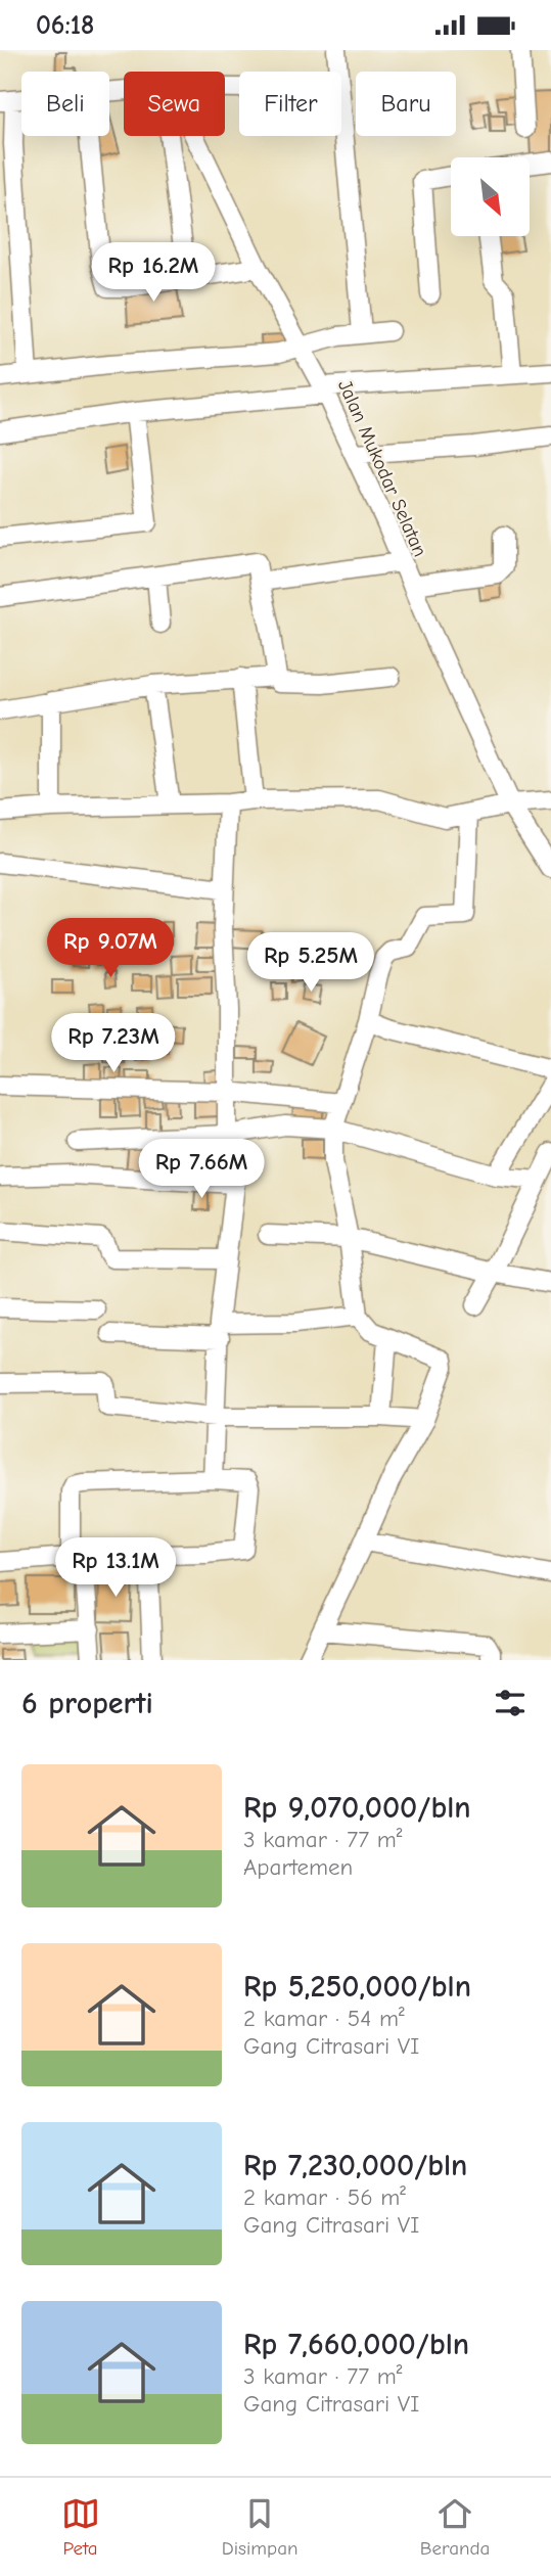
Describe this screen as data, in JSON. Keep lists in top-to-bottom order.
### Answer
{
  "streets": {
    "street": ["Jalan Mukodar Selatan"]
  },
  "north": "bottom right",
  "page": {
    "status": "06:18",
    "chip": [
      "Beli",
      "Sewa",
      "Filter",
      "Baru"
    ],
    "price": [
      "Rp 16.2M",
      "Rp 9.07M",
      "Rp 5.25M",
      "Rp 7.23M",
      "Rp 7.66M",
      "Rp 13.1M"
    ],
    "heading": "6 properti",
    "list": [
      {
        "name": "Rp 9,070,000/bln",
        "note": "3 kamar · 77 m² · Apartemen"
      },
      {
        "name": "Rp 5,250,000/bln",
        "note": "2 kamar · 54 m² · Gang Citrasari VI"
      },
      {
        "name": "Rp 7,230,000/bln",
        "note": "2 kamar · 56 m² · Gang Citrasari VI"
      },
      {
        "name": "Rp 7,660,000/bln",
        "note": "3 kamar · 77 m² · Gang Citrasari VI"
      }
    ],
    "tabs": ["Peta", "Disimpan", "Beranda"]
  }
}
